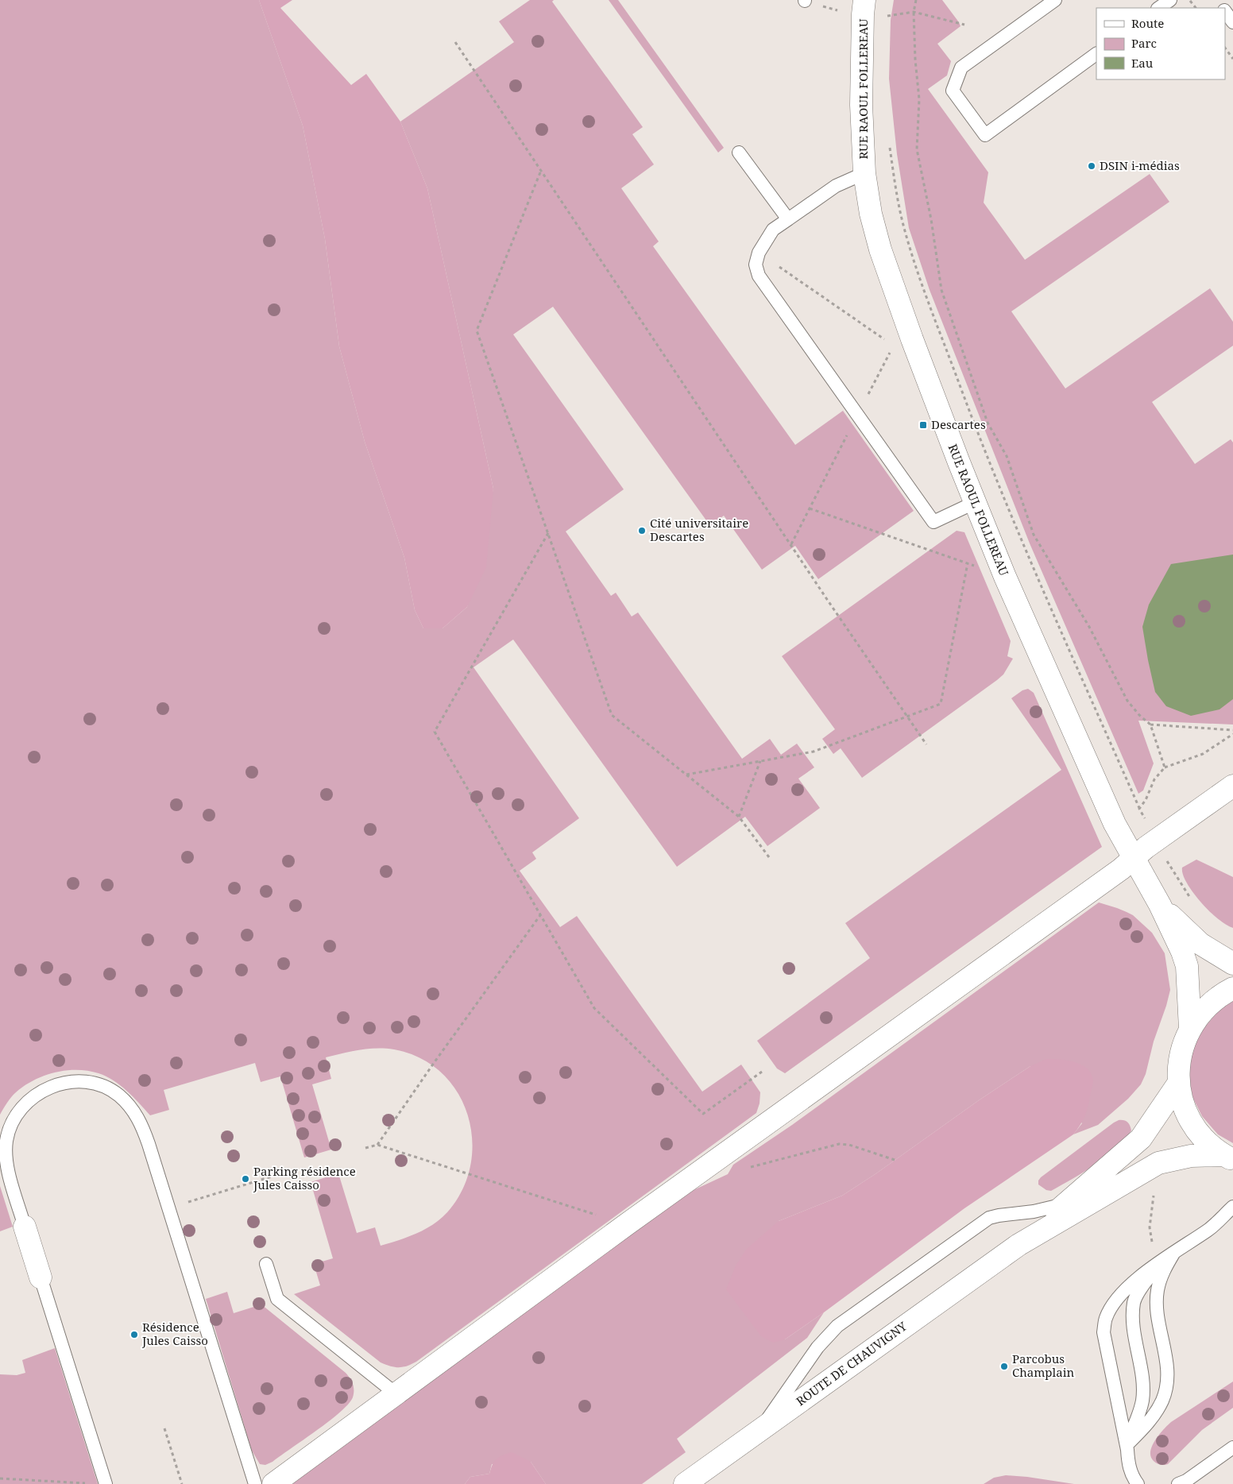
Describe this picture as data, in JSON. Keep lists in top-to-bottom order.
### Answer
{
  "streets": {
    "street": ["RUE RAOUL FOLLEREAU", "ROUTE DE CHAUVIGNY"]
  },
  "places": {
    "other": [
      "DSIN i-médias",
      "Cité universitaire Descartes",
      "Parking résidence Jules Caisso",
      "Résidence Jules Caisso",
      "Parcobus Champlain"
    ],
    "transit": ["Descartes"]
  },
  "legend": ["Route", "Parc", "Eau"]
}
